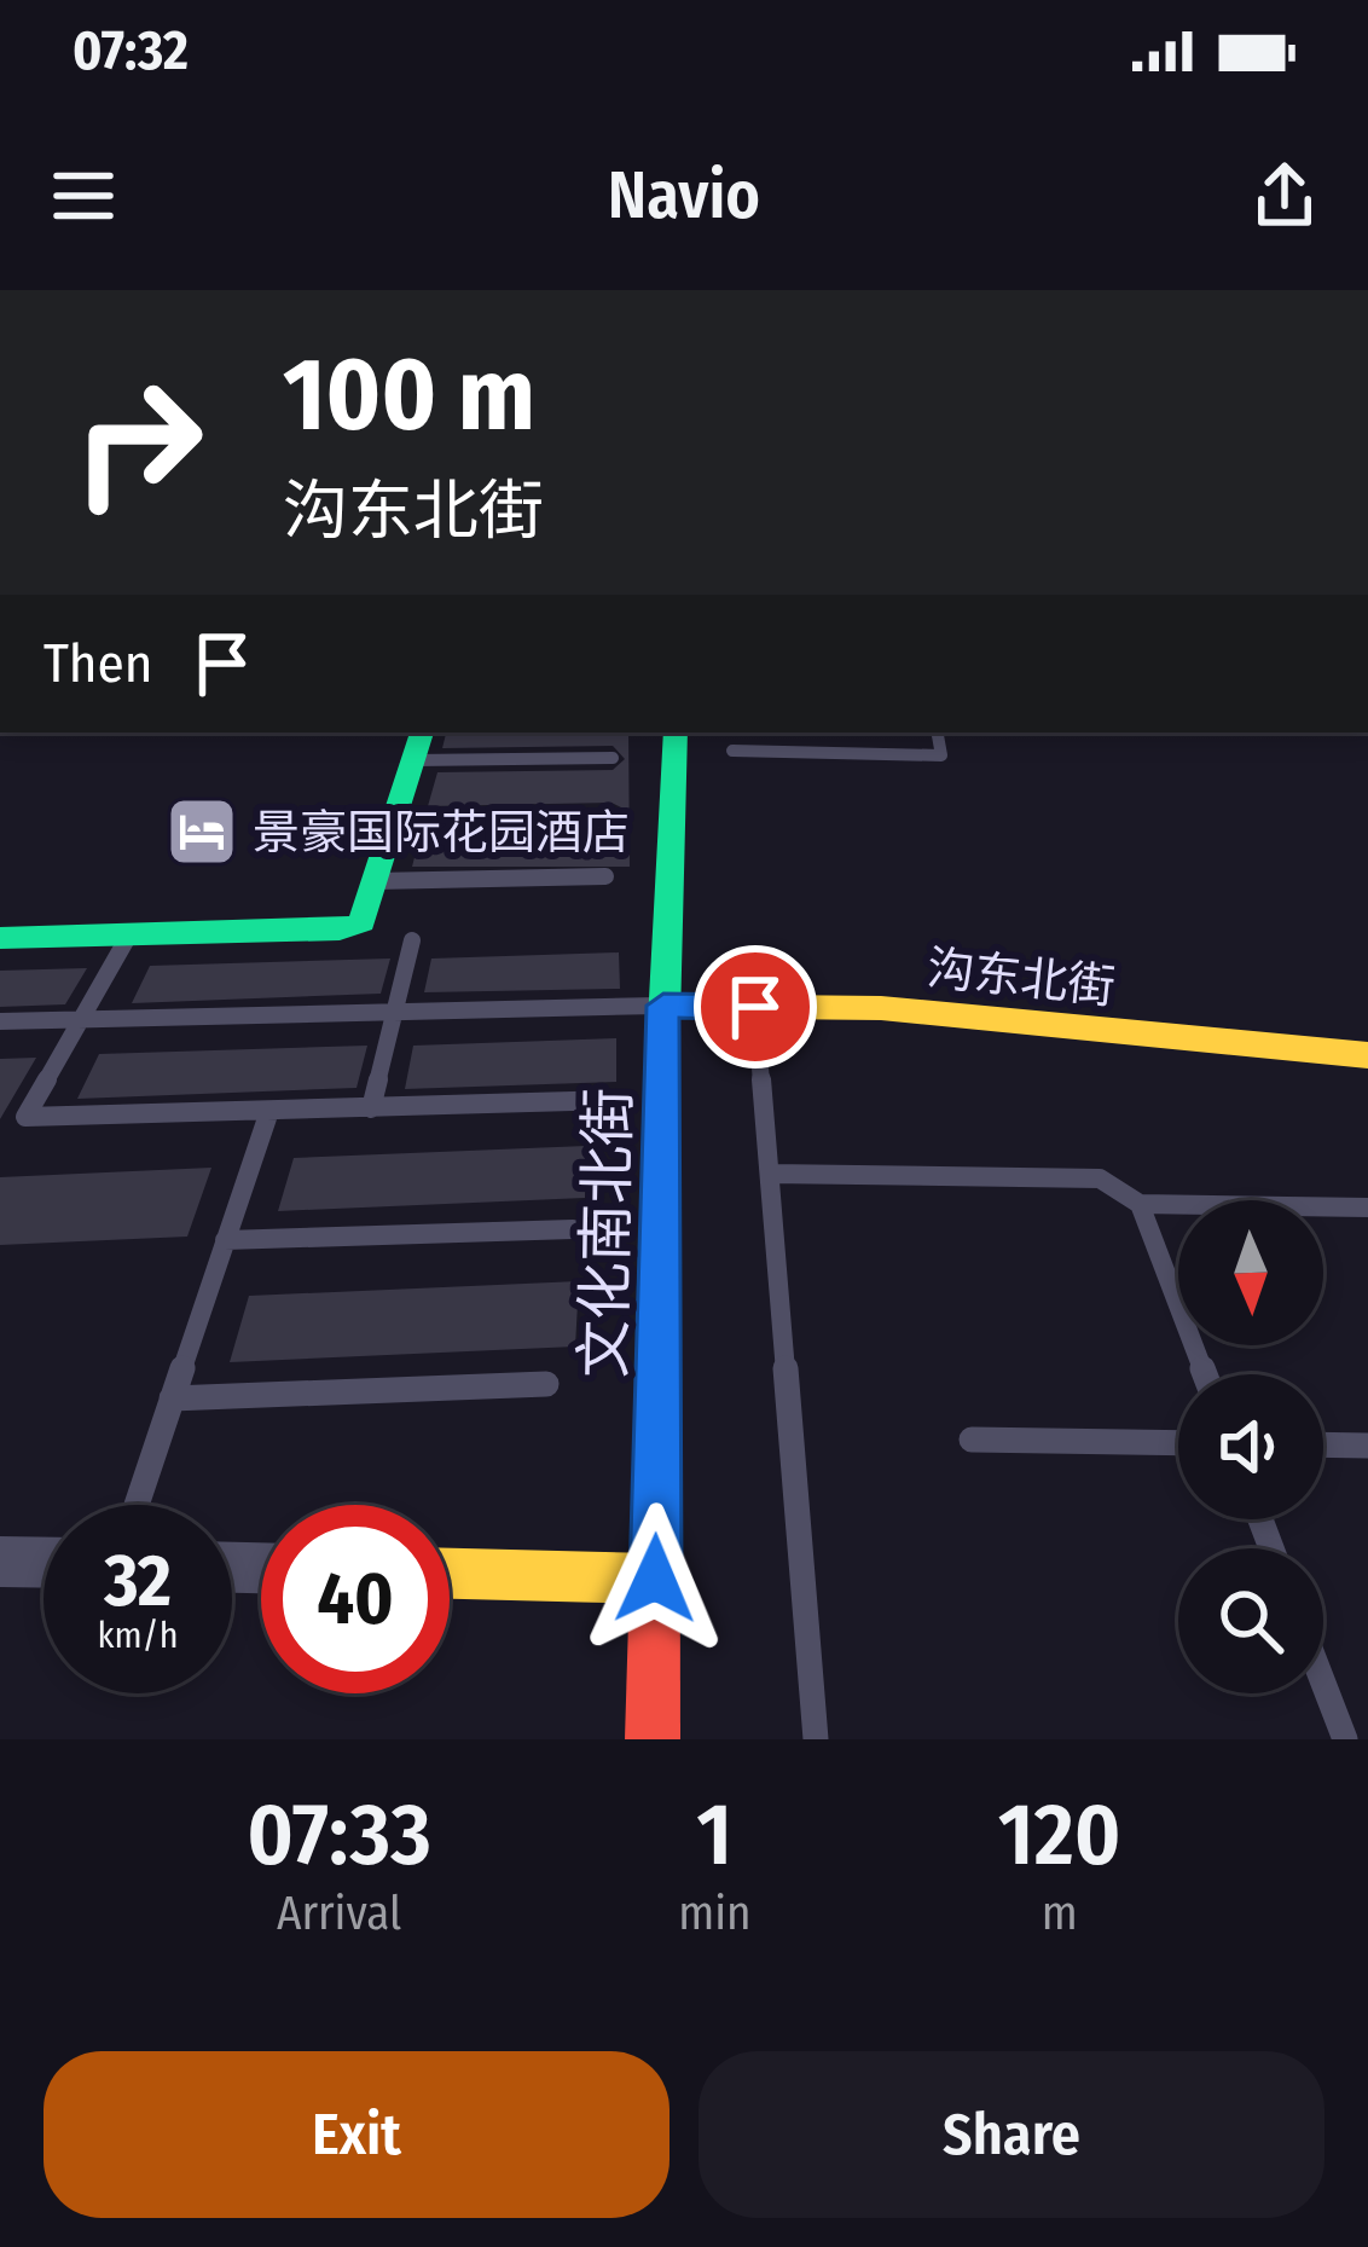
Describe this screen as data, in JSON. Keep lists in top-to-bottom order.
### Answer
{
  "streets": {
    "street": ["沟东北街", "文化南北街"]
  },
  "crossings": [
    ["沟东北街", "文化南北街"]
  ],
  "places": {
    "hotel": ["景豪国际花园酒店"]
  },
  "north": "bottom",
  "page": {
    "status": "07:32",
    "header": "Navio",
    "turn": ["100 m", "沟东北街"],
    "then": "Then",
    "speed": "32 km/h",
    "limit": "40",
    "eta": [
      "07:33",
      "Arrival",
      "1",
      "min",
      "120",
      "m"
    ],
    "buttons": ["Exit", "Share"]
  }
}
